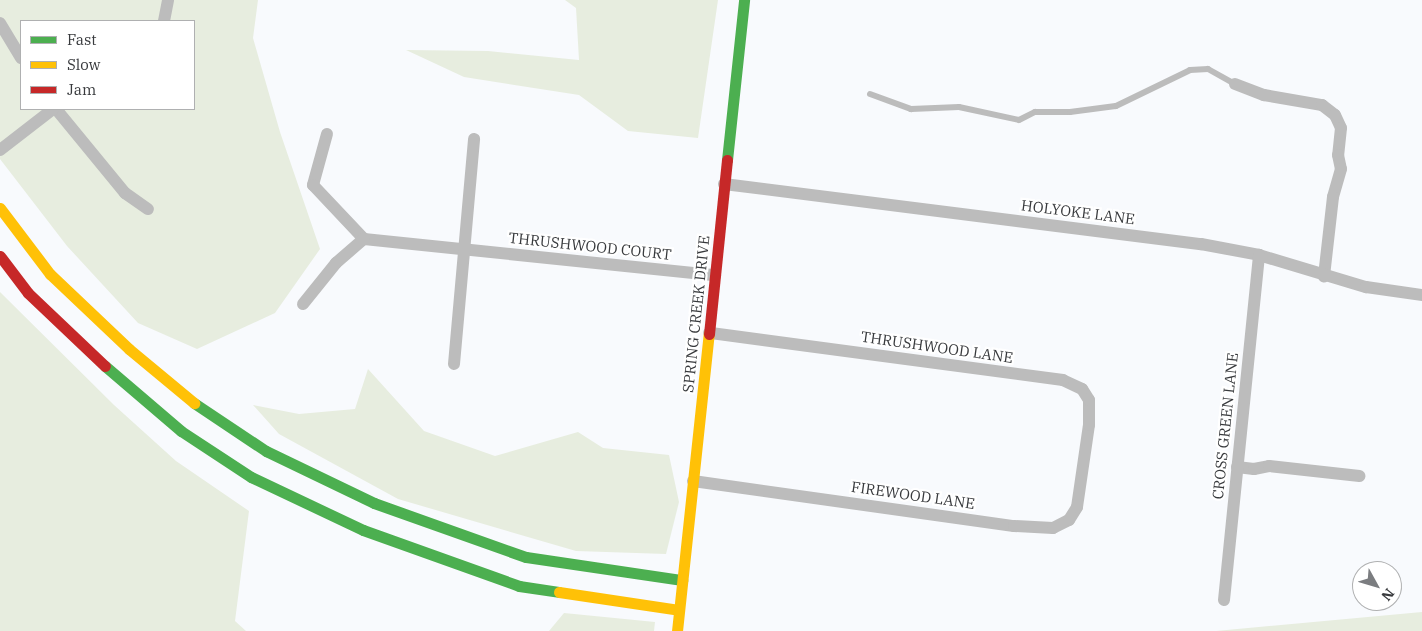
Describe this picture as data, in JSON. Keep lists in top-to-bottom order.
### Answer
{
  "streets": {
    "street": [
      "HOLYOKE LANE",
      "THRUSHWOOD COURT",
      "SPRING CREEK DRIVE",
      "THRUSHWOOD LANE",
      "CROSS GREEN LANE",
      "FIREWOOD LANE"
    ]
  },
  "crossings": [
    ["HOLYOKE LANE", "SPRING CREEK DRIVE"],
    ["HOLYOKE LANE", "CROSS GREEN LANE"],
    ["THRUSHWOOD COURT", "SPRING CREEK DRIVE"],
    ["SPRING CREEK DRIVE", "THRUSHWOOD LANE"],
    ["SPRING CREEK DRIVE", "FIREWOOD LANE"],
    ["THRUSHWOOD LANE", "FIREWOOD LANE"]
  ],
  "legend": ["Fast", "Slow", "Jam"],
  "north": "bottom right"
}
